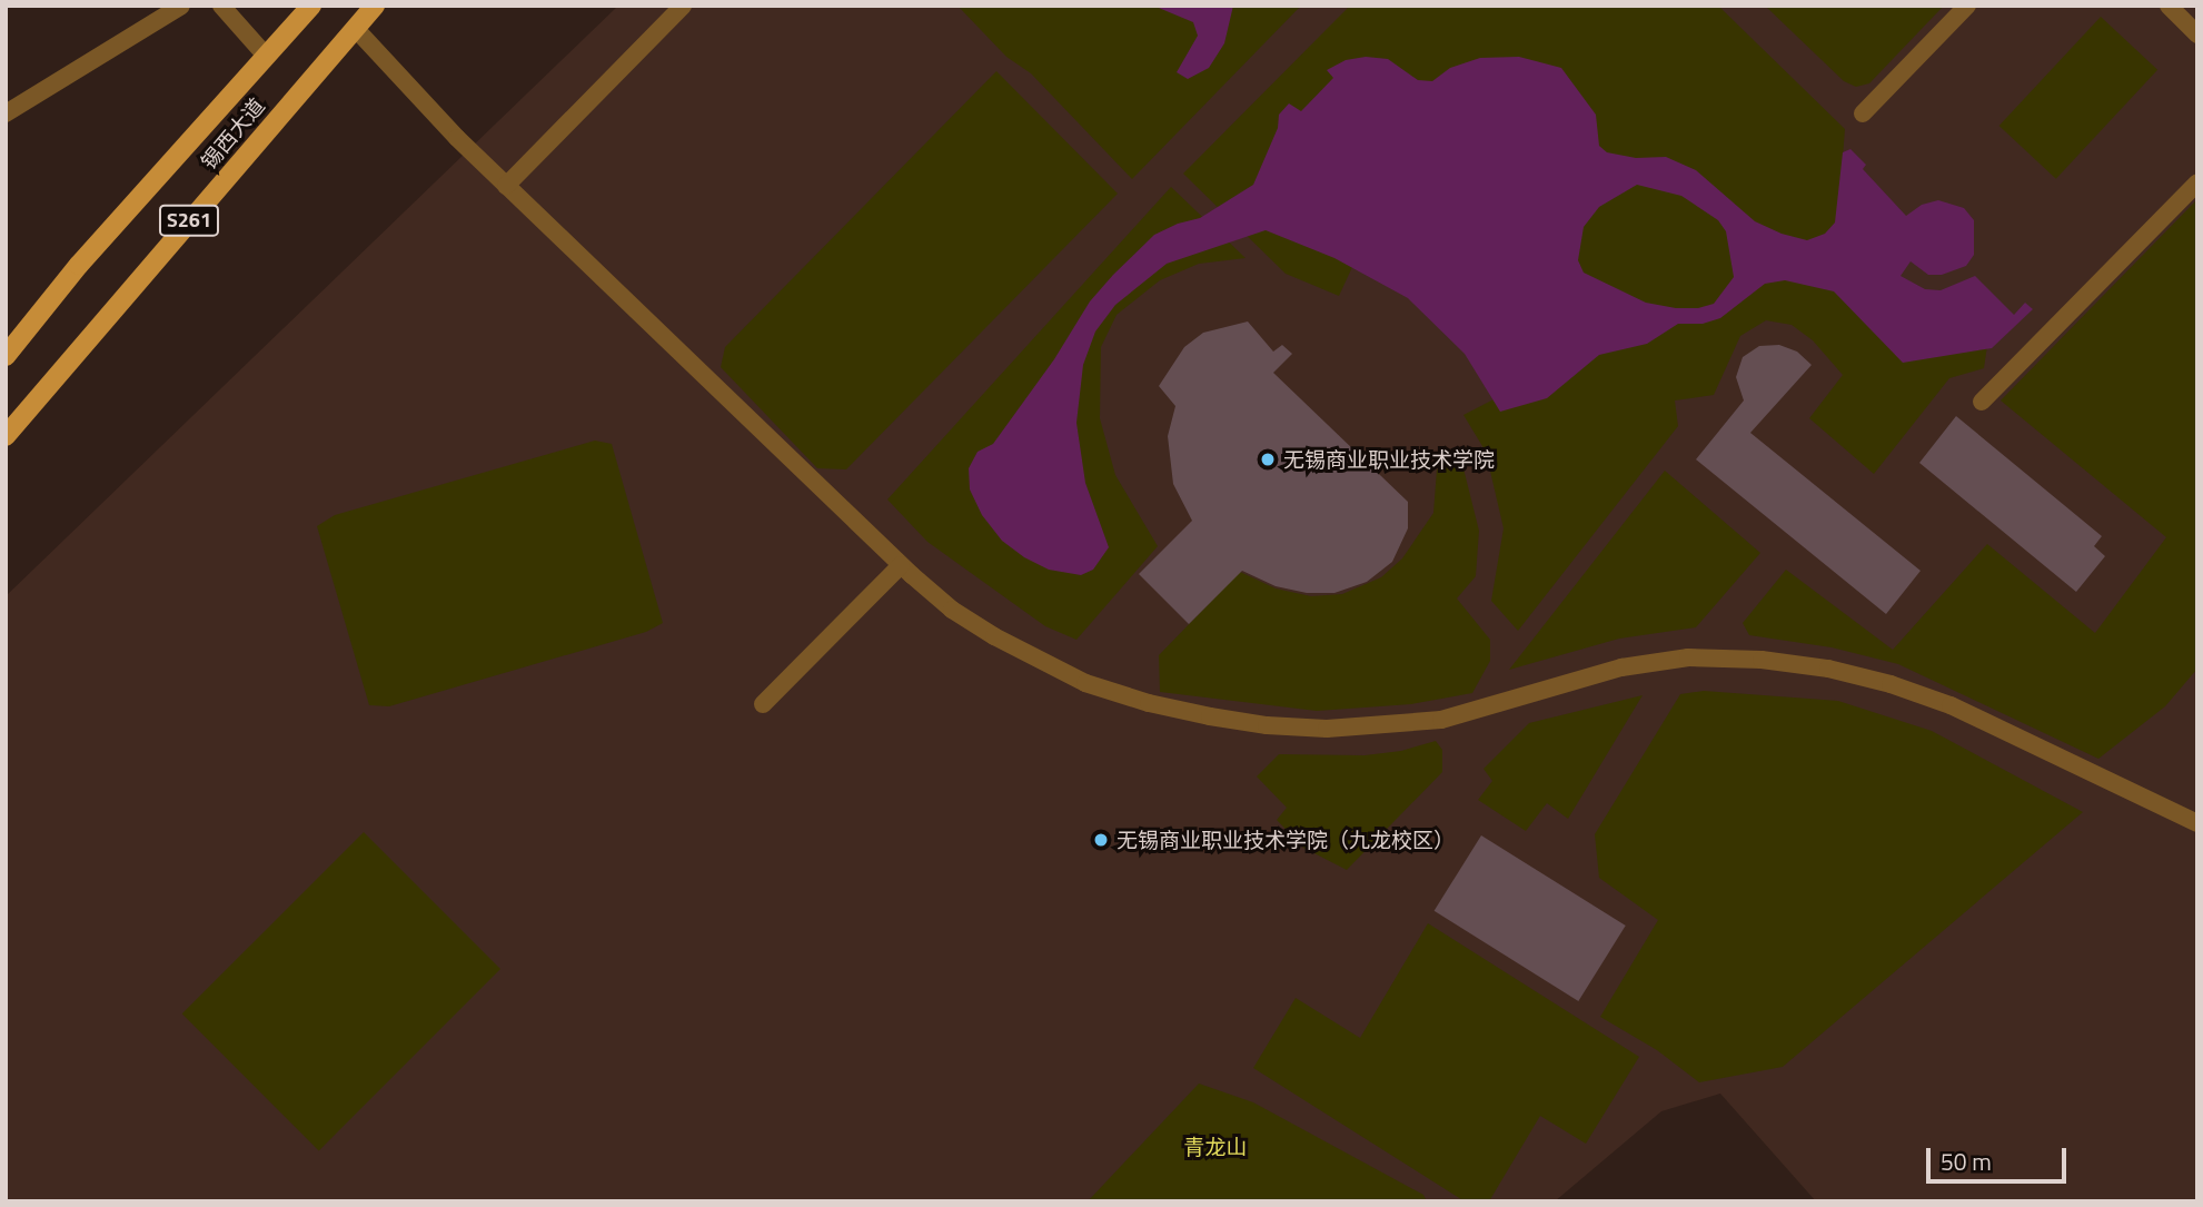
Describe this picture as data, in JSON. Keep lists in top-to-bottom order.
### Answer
{
  "streets": {
    "main road": ["锡西大道", "S261"]
  },
  "parks": ["青龙山"],
  "places": ["无锡商业职业技术学院", "无锡商业职业技术学院（九龙校区）"],
  "scale_bar": "50 m"
}
